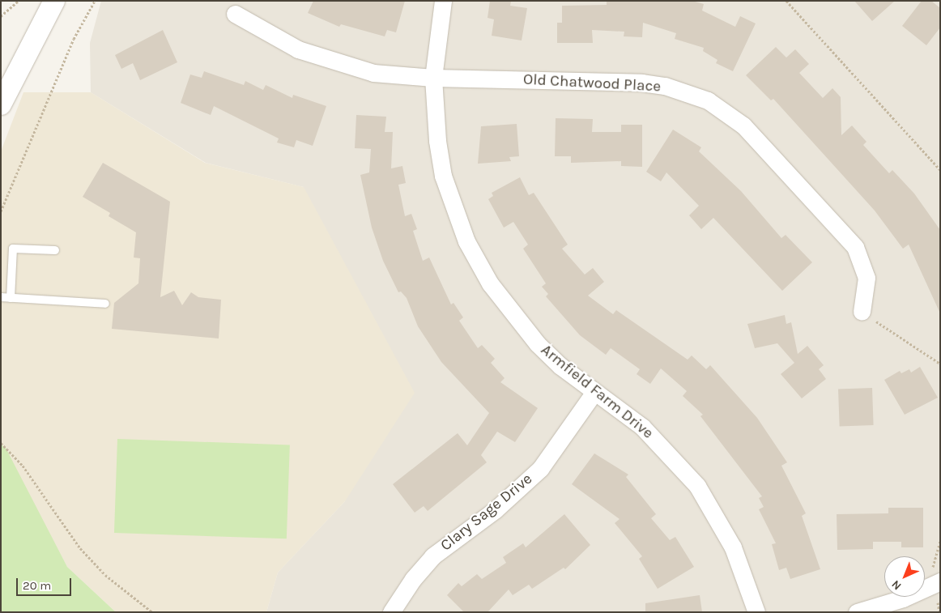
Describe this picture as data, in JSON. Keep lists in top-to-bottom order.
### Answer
{
  "streets": {
    "street": ["Old Chatwood Place", "Armfield Farm Drive", "Clary Sage Drive"]
  },
  "crossings": [
    ["Old Chatwood Place", "Armfield Farm Drive"],
    ["Armfield Farm Drive", "Clary Sage Drive"]
  ],
  "scale_bar": "20 m",
  "north": "bottom left"
}
